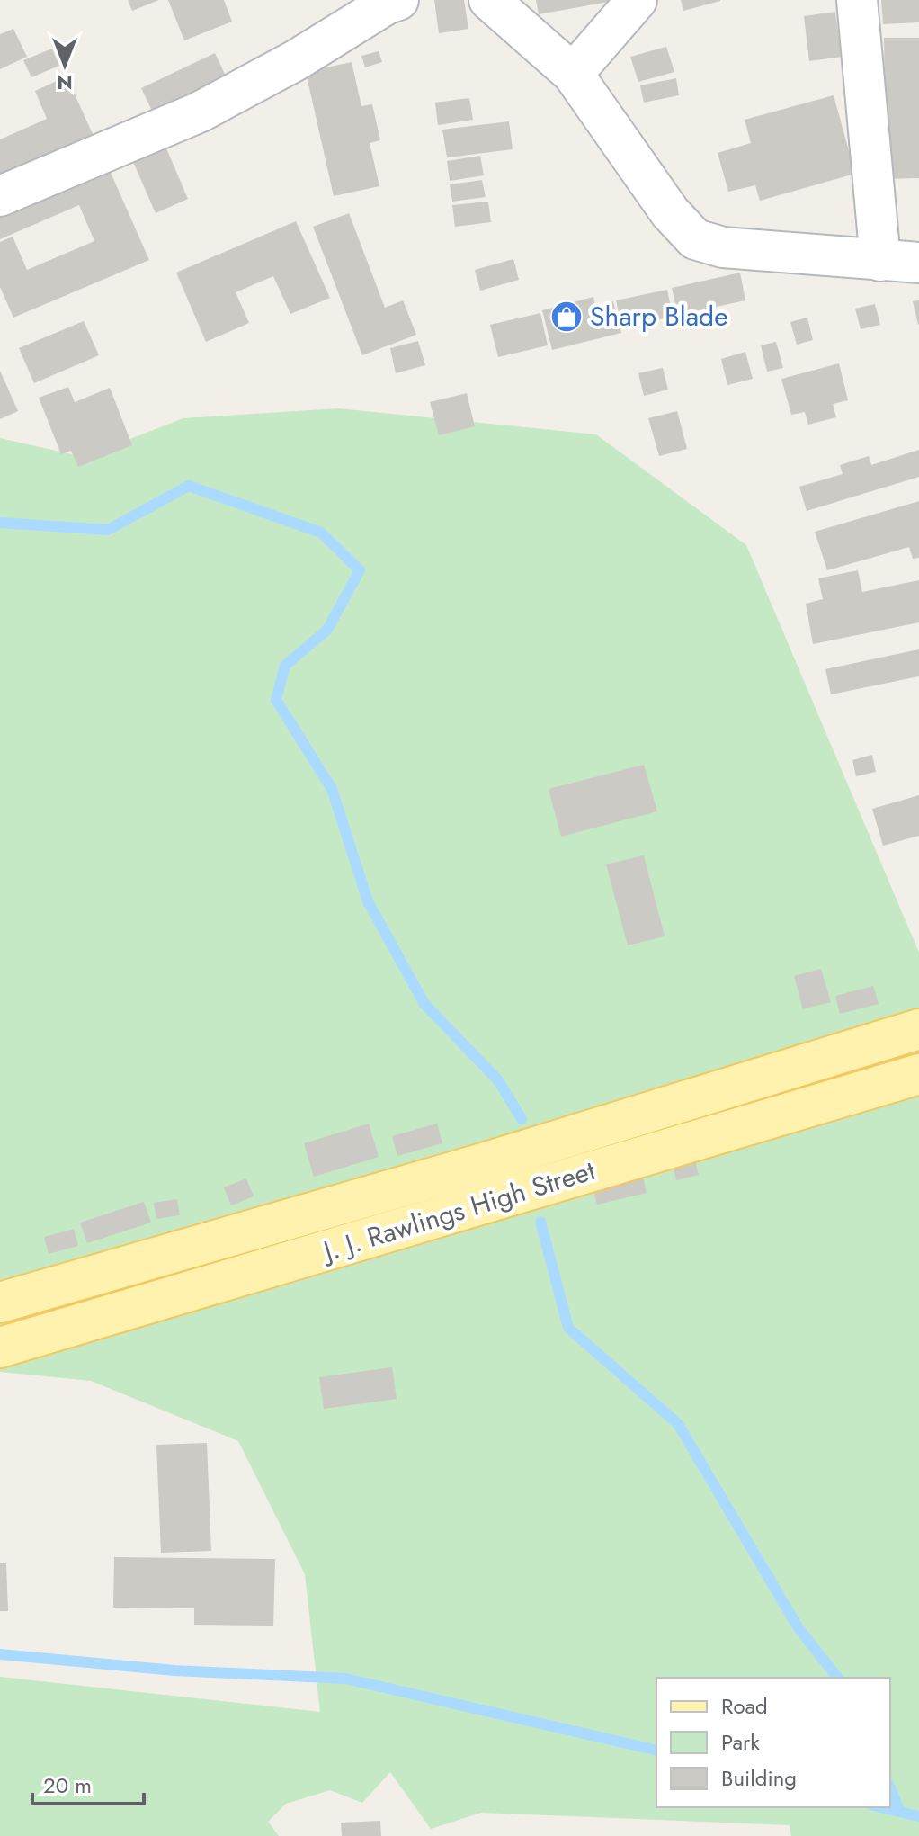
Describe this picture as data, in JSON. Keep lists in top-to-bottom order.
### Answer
{
  "streets": {
    "main road": ["J. J. Rawlings High Street"]
  },
  "places": {
    "shop": ["Sharp Blade"]
  },
  "legend": ["Road", "Park", "Building"],
  "scale_bar": "20 m",
  "north": "bottom"
}
